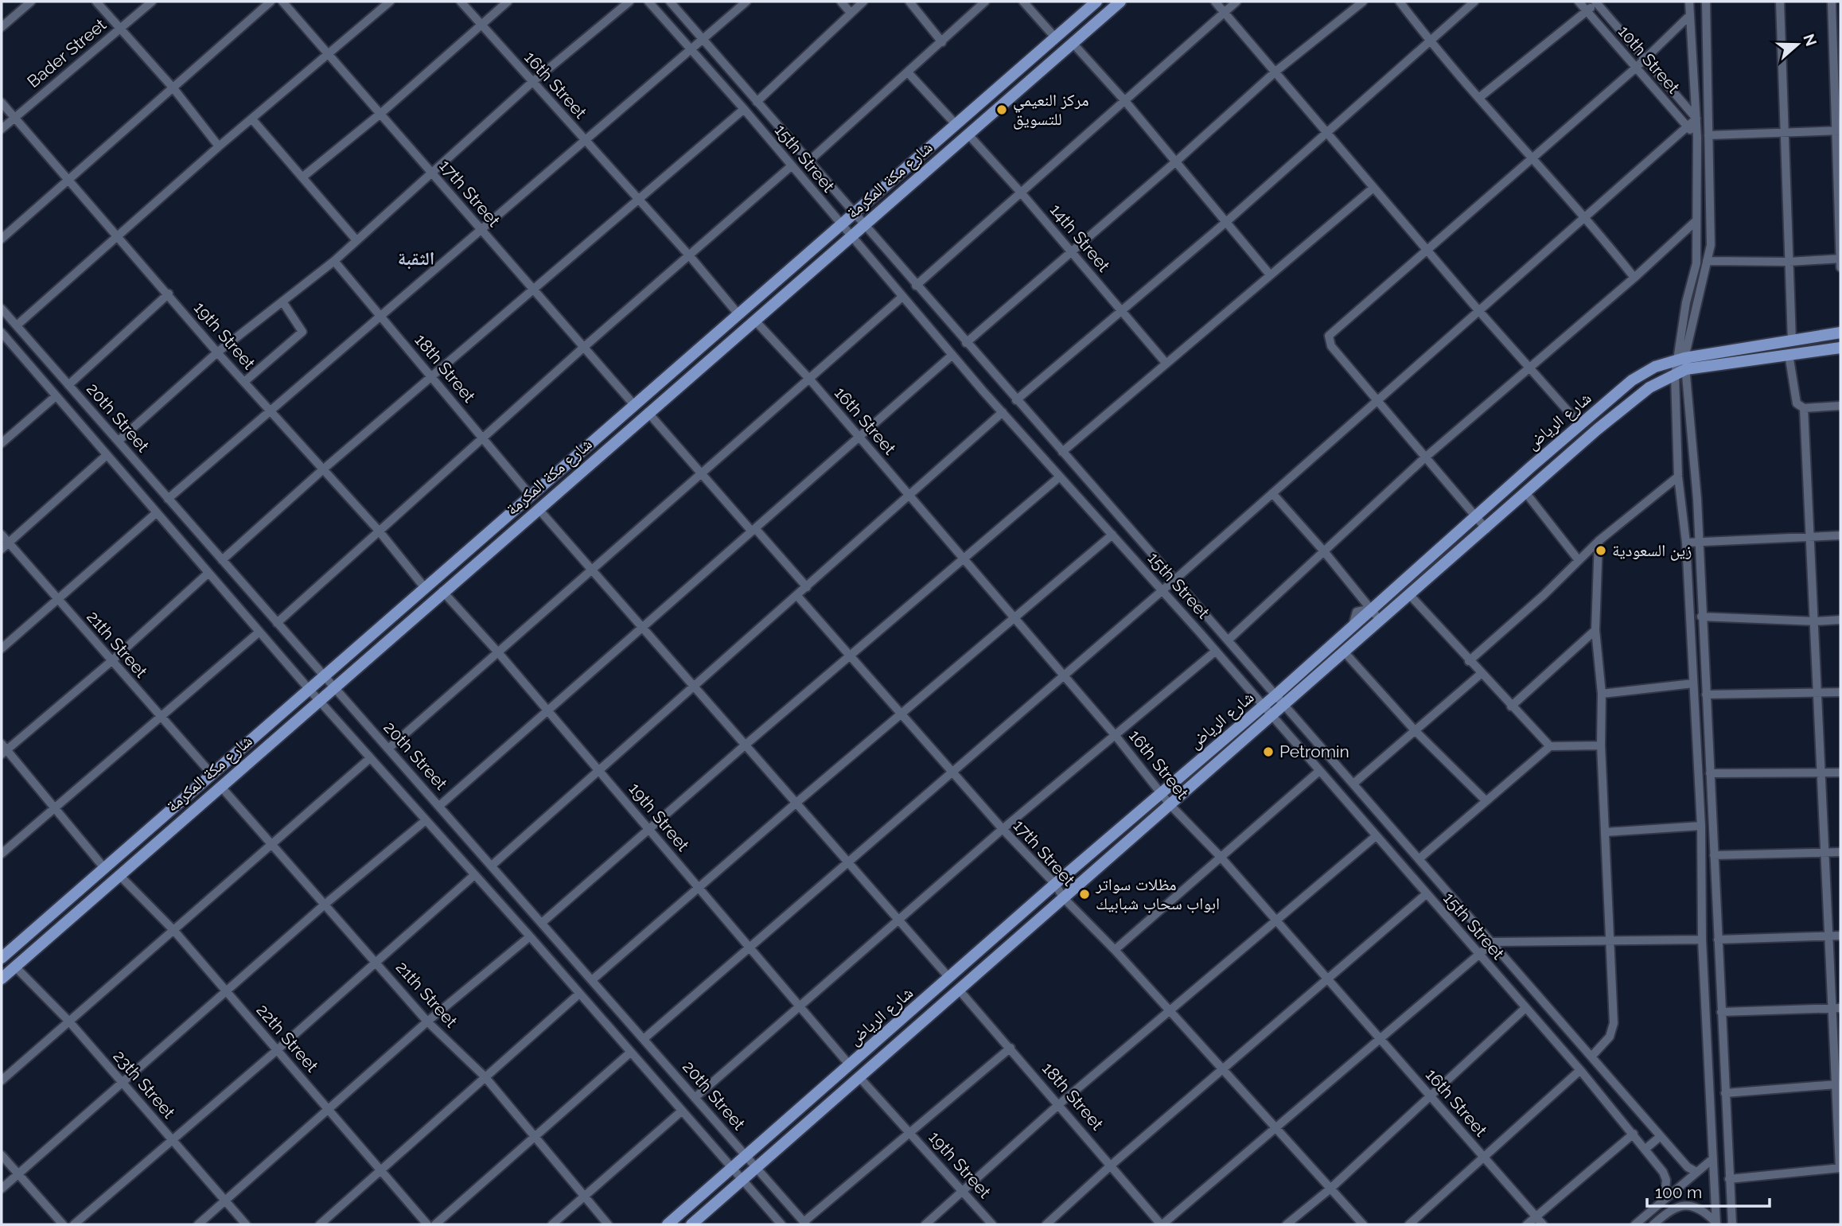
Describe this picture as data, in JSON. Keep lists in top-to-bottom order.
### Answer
{
  "streets": {
    "main road": ["شارع مكة المكرمة", "شارع الرياض"],
    "street": [
      "Bader Street",
      "10th Street",
      "16th Street",
      "15th Street",
      "17th Street",
      "14th Street",
      "19th Street",
      "18th Street",
      "20th Street",
      "21th Street",
      "22th Street",
      "23th Street"
    ]
  },
  "crossings": [
    ["Bader Street", "19th Street"],
    ["16th Street", "شارع مكة المكرمة"],
    ["16th Street", "شارع الرياض"],
    ["15th Street", "شارع مكة المكرمة"],
    ["15th Street", "شارع الرياض"],
    ["شارع مكة المكرمة", "17th Street"],
    ["شارع مكة المكرمة", "14th Street"],
    ["شارع مكة المكرمة", "19th Street"],
    ["شارع مكة المكرمة", "18th Street"],
    ["شارع مكة المكرمة", "20th Street"],
    ["شارع مكة المكرمة", "21th Street"],
    ["شارع مكة المكرمة", "22th Street"],
    ["شارع مكة المكرمة", "23th Street"],
    ["17th Street", "شارع الرياض"],
    ["19th Street", "شارع الرياض"],
    ["18th Street", "شارع الرياض"],
    ["20th Street", "شارع الرياض"]
  ],
  "districts": ["الثقبة"],
  "places": [
    "مركز النعيمي للتسويق",
    "زين السعودية",
    "Petromin",
    "مظلات سواتر ابواب سحاب شبابيك"
  ],
  "scale_bar": "100 m",
  "north": "right"
}
